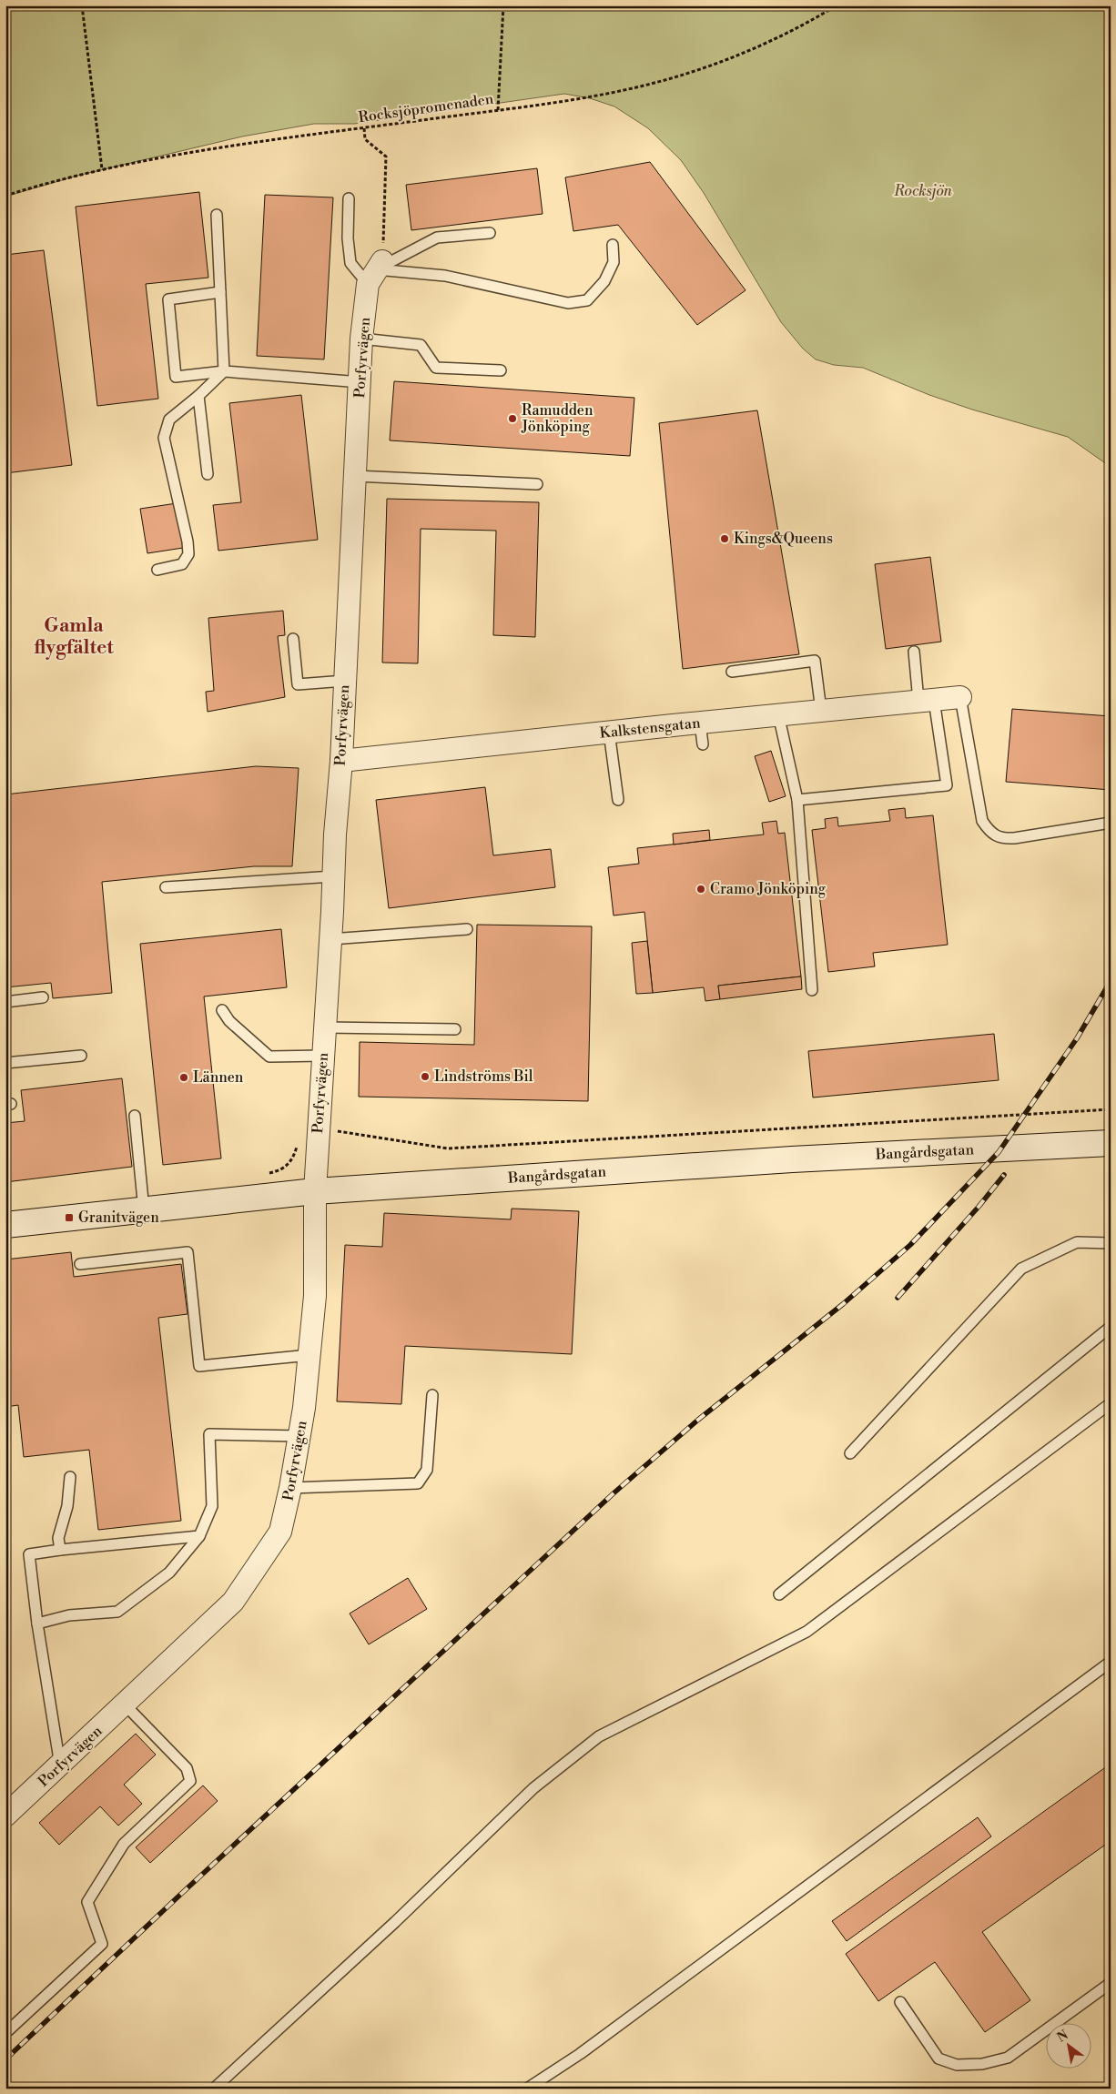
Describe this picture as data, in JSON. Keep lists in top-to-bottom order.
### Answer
{
  "streets": {
    "main road": ["Bangårdsgatan"],
    "street": ["Porfyrvägen", "Kalkstensgatan"],
    "path": ["Rocksjöpromenaden"]
  },
  "crossings": [
    ["Porfyrvägen", "Kalkstensgatan"],
    ["Porfyrvägen", "Bangårdsgatan"]
  ],
  "districts": ["Gamla flygfältet"],
  "parks": ["Rocksjön"],
  "places": {
    "other": [
      "Ramudden Jönköping",
      "Kings&Queens",
      "Cramo Jönköping",
      "Lindströms Bil",
      "Lännen"
    ],
    "transit": ["Granitvägen"]
  },
  "north": "top left"
}
